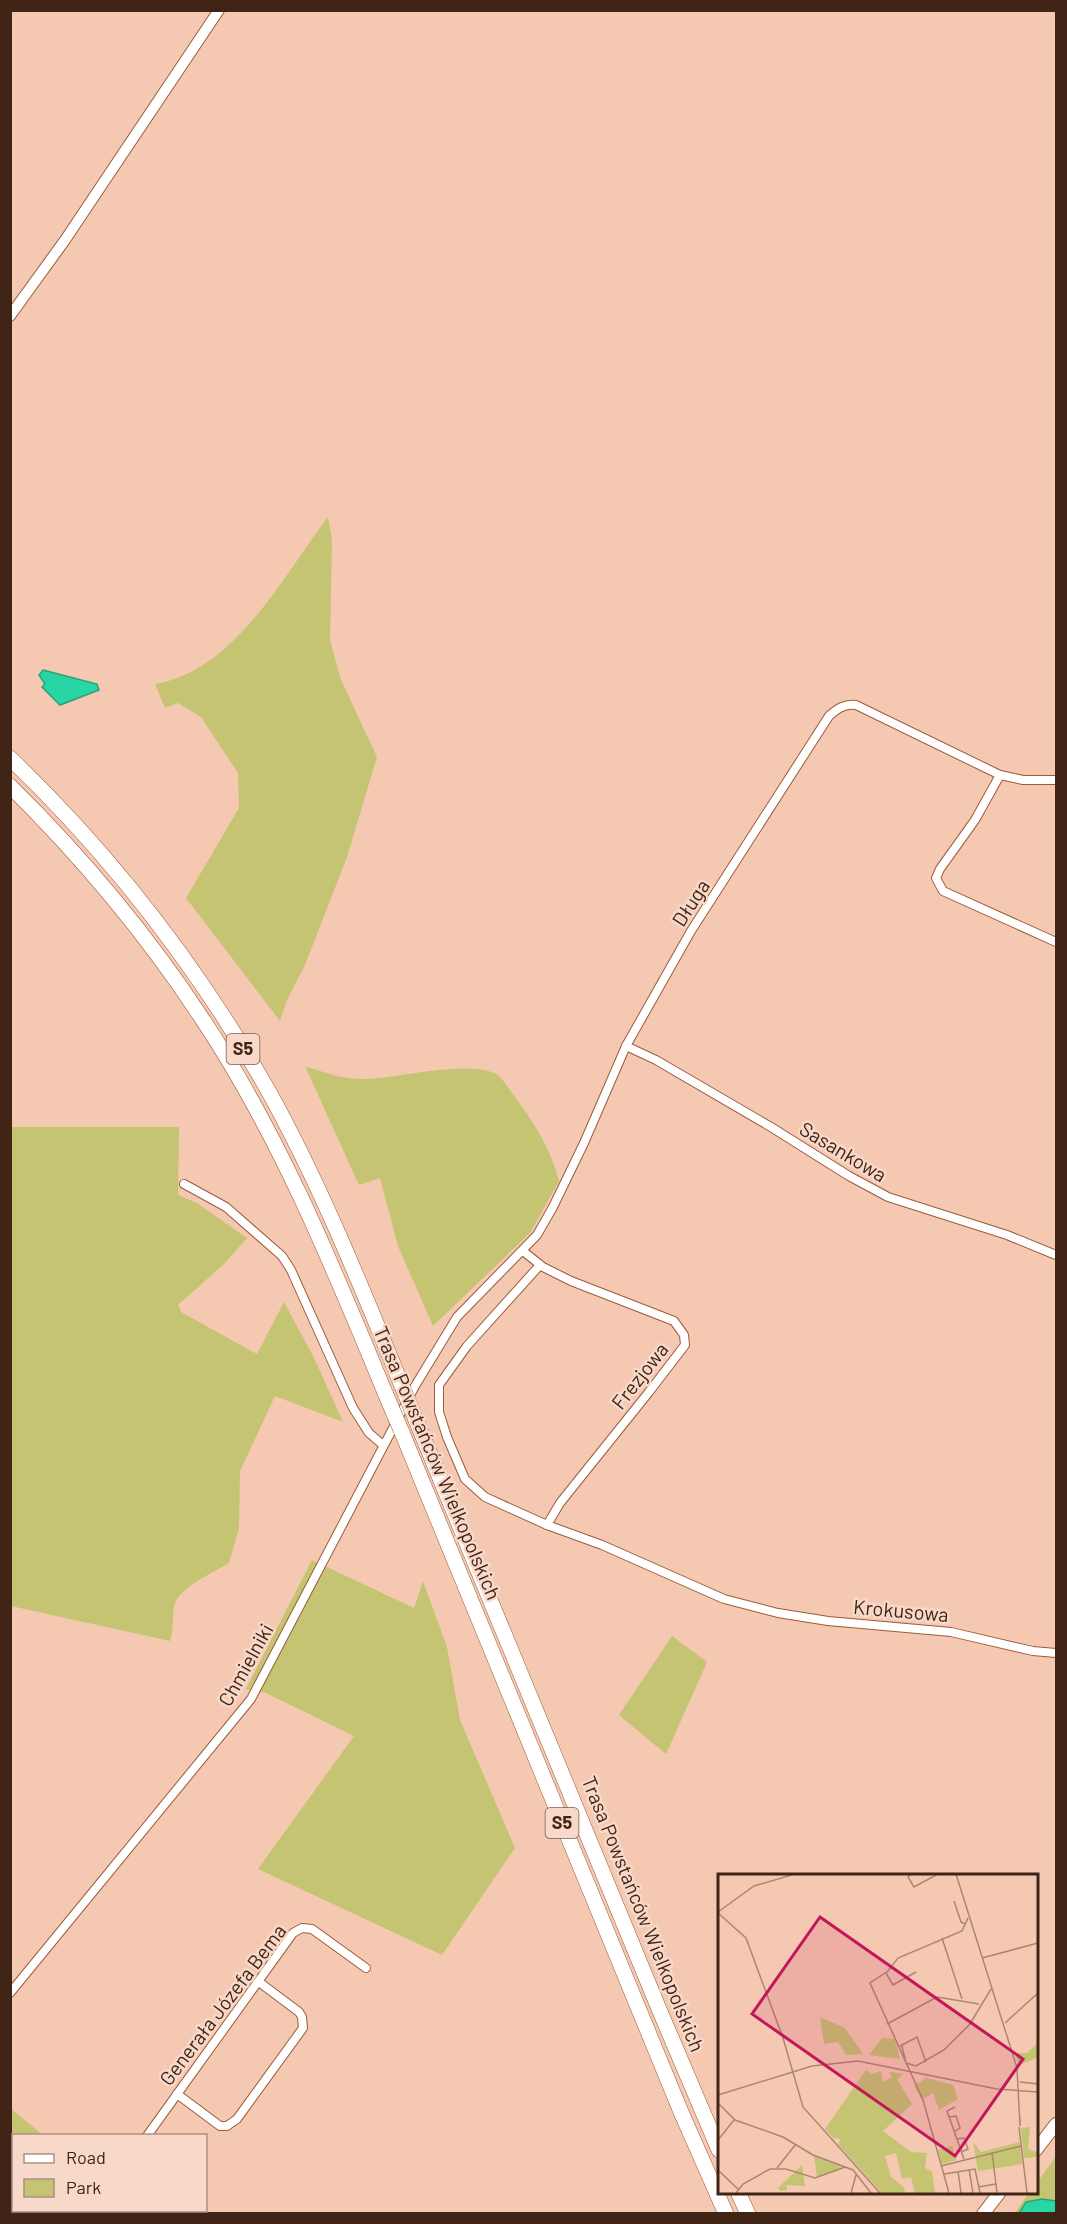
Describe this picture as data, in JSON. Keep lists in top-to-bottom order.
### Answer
{
  "streets": {
    "highway": ["S5", "Trasa Powstańców Wielkopolskich"],
    "street": [
      "Długa",
      "Sasankowa",
      "Frezjowa",
      "Krokusowa",
      "Chmielniki",
      "Generała Józefa Bema"
    ]
  },
  "crossings": [
    ["Długa", "Sasankowa"],
    ["Długa", "Frezjowa"],
    ["Długa", "Chmielniki"],
    ["Frezjowa", "Krokusowa"]
  ],
  "legend": ["Road", "Park"]
}
